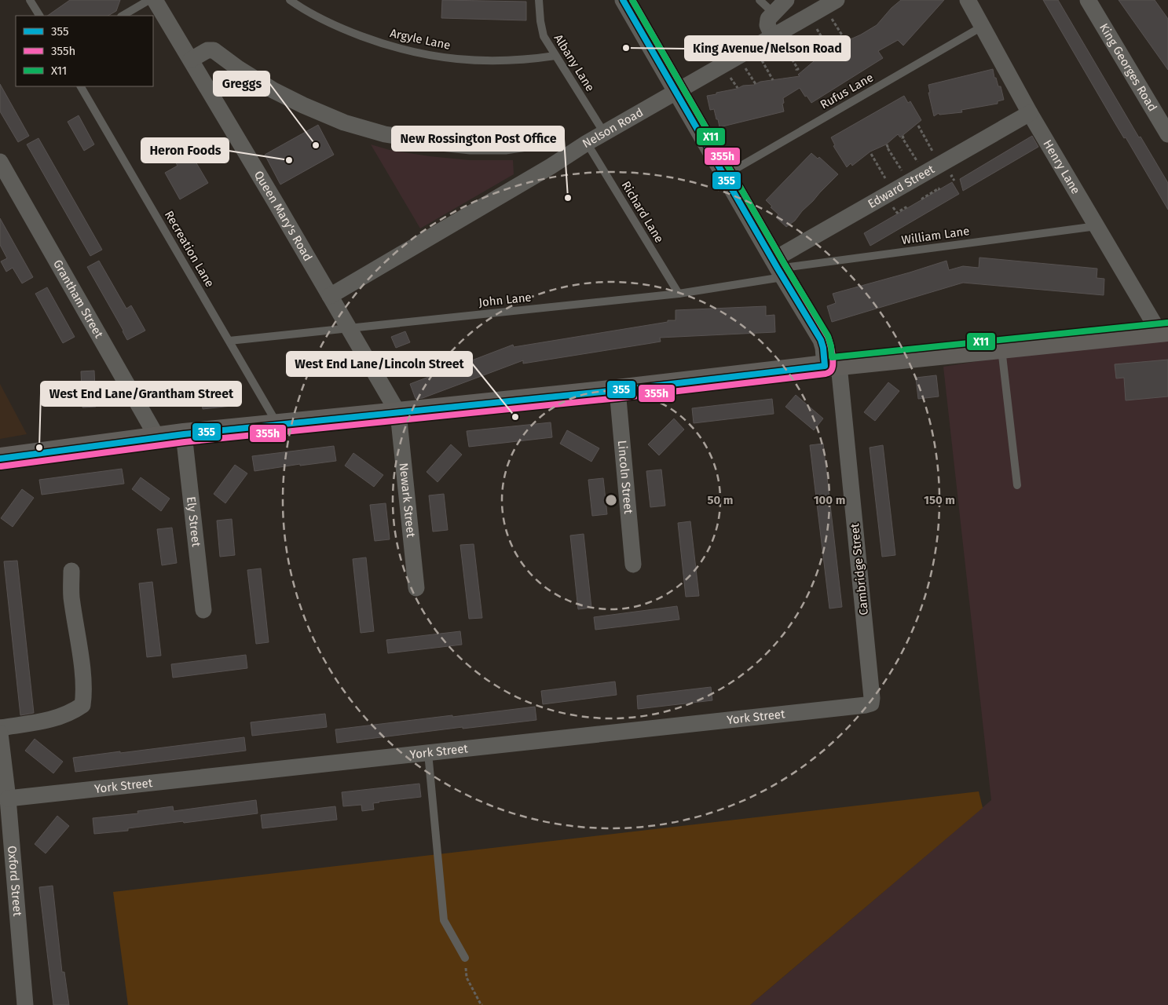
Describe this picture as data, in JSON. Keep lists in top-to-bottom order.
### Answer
{
  "streets": {
    "street": [
      "King Georges Road",
      "Nelson Road",
      "Henry Lane",
      "Edward Street",
      "Queen Mary's Road",
      "Grantham Street",
      "Lincoln Street",
      "Newark Street",
      "Ely Street",
      "Cambridge Street",
      "York Street",
      "Oxford Street"
    ],
    "lane": [
      "Argyle Lane",
      "Albany Lane",
      "Rufus Lane",
      "Richard Lane",
      "William Lane",
      "Recreation Lane",
      "John Lane"
    ]
  },
  "crossings": [
    ["Argyle Lane", "Albany Lane"],
    ["Albany Lane", "Nelson Road"],
    ["Rufus Lane", "Henry Lane"],
    ["Rufus Lane", "Cambridge Street"],
    ["Nelson Road", "Richard Lane"],
    ["Nelson Road", "Queen Mary's Road"],
    ["Nelson Road", "Cambridge Street"],
    ["Henry Lane", "Edward Street"],
    ["Henry Lane", "William Lane"],
    ["Edward Street", "William Lane"],
    ["Edward Street", "John Lane"],
    ["Edward Street", "Cambridge Street"],
    ["Richard Lane", "John Lane"],
    ["Queen Mary's Road", "John Lane"],
    ["Queen Mary's Road", "Newark Street"],
    ["William Lane", "John Lane"],
    ["William Lane", "Cambridge Street"],
    ["Recreation Lane", "John Lane"],
    ["John Lane", "Cambridge Street"],
    ["Cambridge Street", "York Street"],
    ["York Street", "Oxford Street"]
  ],
  "places": [
    "King Avenue/Nelson Road",
    "Greggs",
    "Heron Foods",
    "New Rossington Post Office",
    "West End Lane/Lincoln Street",
    "West End Lane/Grantham Street"
  ],
  "lines": ["transit line 355", "transit line 355h", "transit line X11"],
  "legend": ["355", "355h", "X11"],
  "rings": ["50 m", "100 m", "150 m"]
}
